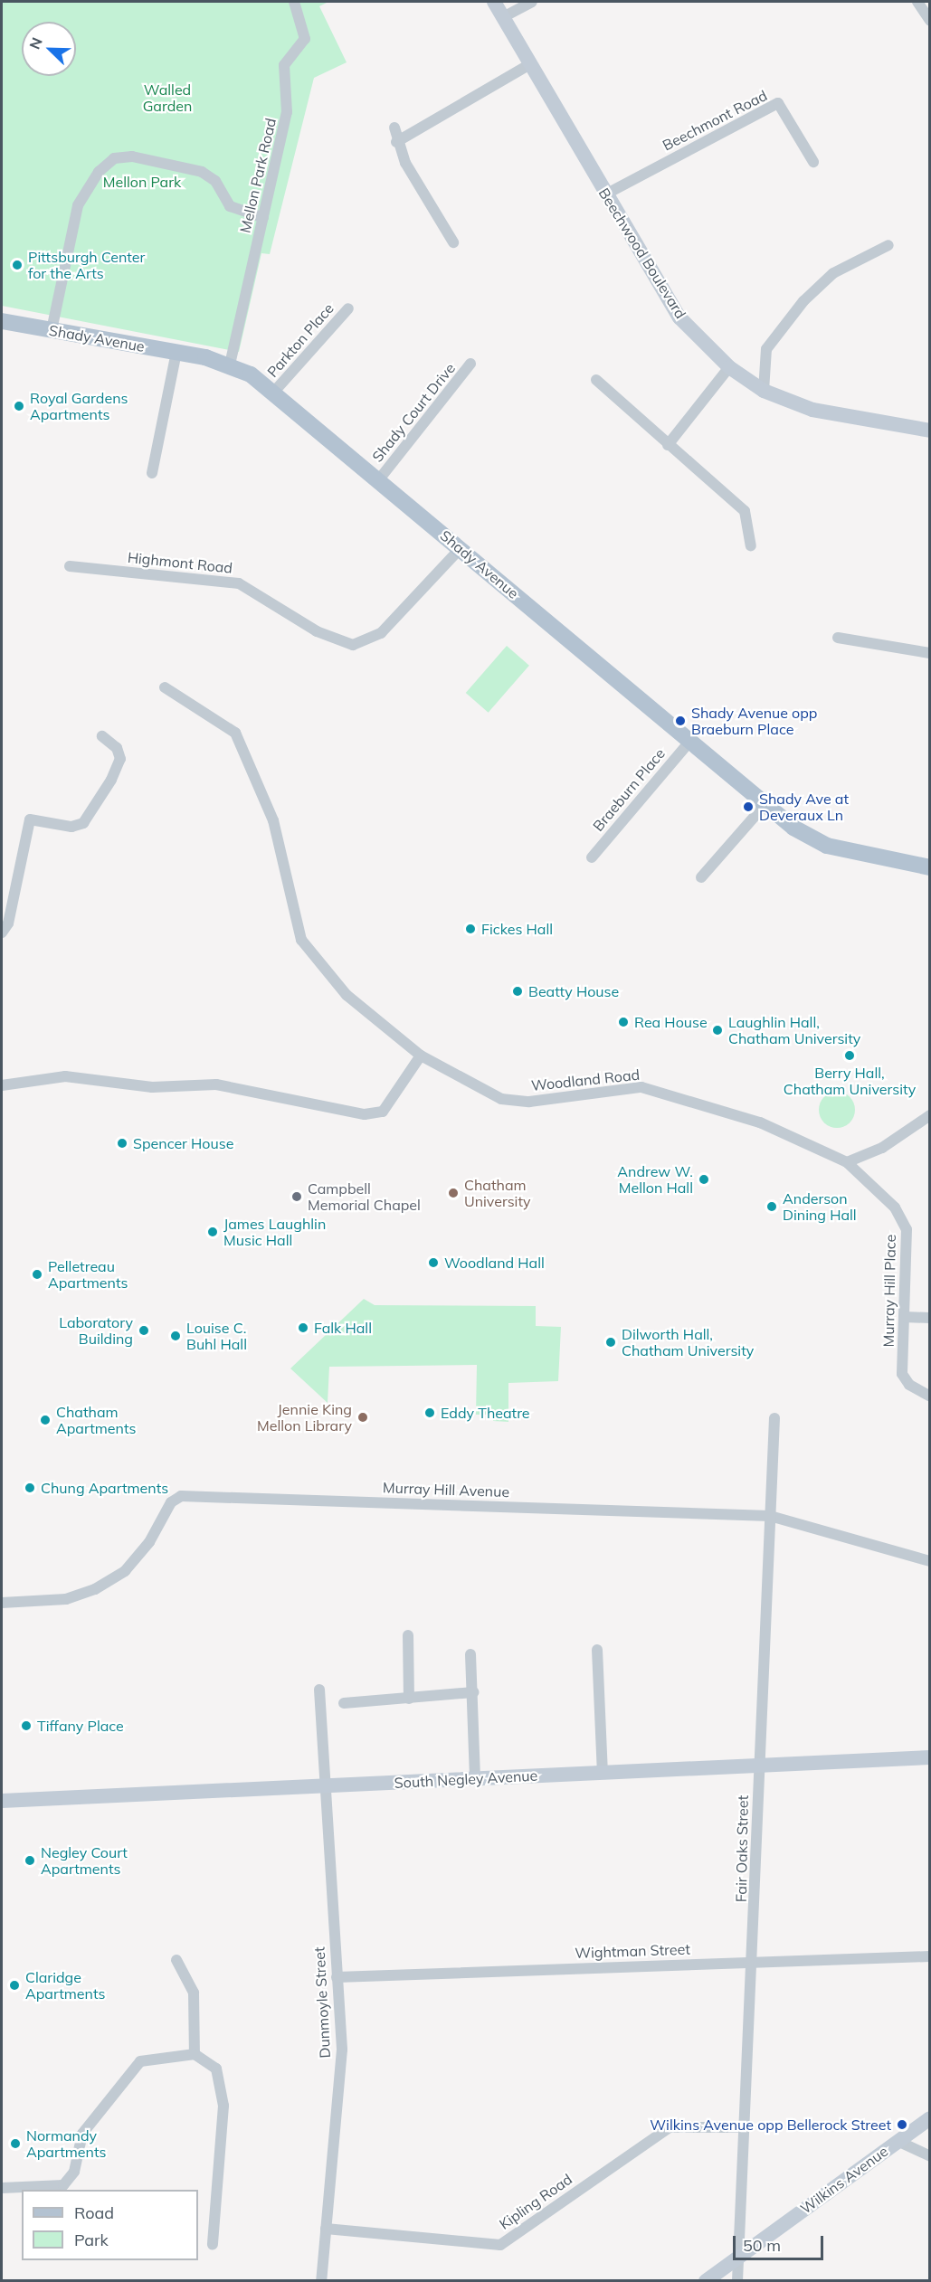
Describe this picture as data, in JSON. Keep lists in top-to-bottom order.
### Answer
{
  "streets": {
    "main road": [
      "Beechwood Boulevard",
      "Shady Avenue",
      "South Negley Avenue",
      "Wilkins Avenue"
    ],
    "street": [
      "Beechmont Road",
      "Mellon Park Road",
      "Parkton Place",
      "Shady Court Drive",
      "Highmont Road",
      "Braeburn Place",
      "Woodland Road",
      "Murray Hill Place",
      "Murray Hill Avenue",
      "Fair Oaks Street",
      "Wightman Street",
      "Dunmoyle Street",
      "Kipling Road"
    ]
  },
  "crossings": [
    ["Beechmont Road", "Beechwood Boulevard"],
    ["Mellon Park Road", "Shady Avenue"],
    ["Shady Avenue", "Parkton Place"],
    ["Shady Avenue", "Shady Court Drive"],
    ["Shady Avenue", "Highmont Road"],
    ["Shady Avenue", "Braeburn Place"],
    ["Woodland Road", "Murray Hill Place"],
    ["Murray Hill Avenue", "Fair Oaks Street"],
    ["South Negley Avenue", "Fair Oaks Street"],
    ["South Negley Avenue", "Dunmoyle Street"],
    ["Fair Oaks Street", "Wightman Street"],
    ["Fair Oaks Street", "Wilkins Avenue"],
    ["Fair Oaks Street", "Kipling Road"],
    ["Wightman Street", "Dunmoyle Street"],
    ["Dunmoyle Street", "Kipling Road"]
  ],
  "parks": ["Walled Garden", "Mellon Park"],
  "places": [
    "Pittsburgh Center for the Arts",
    "Royal Gardens Apartments",
    "Shady Avenue opp Braeburn Place",
    "Shady Ave at Deveraux Ln",
    "Fickes Hall",
    "Beatty House",
    "Rea House",
    "Laughlin Hall, Chatham University",
    "Berry Hall, Chatham University",
    "Spencer House",
    "Andrew W. Mellon Hall",
    "Chatham University",
    "Campbell Memorial Chapel",
    "Anderson Dining Hall",
    "James Laughlin Music Hall",
    "Woodland Hall",
    "Pelletreau Apartments",
    "Falk Hall",
    "Laboratory Building",
    "Louise C. Buhl Hall",
    "Dilworth Hall, Chatham University",
    "Eddy Theatre",
    "Jennie King Mellon Library",
    "Chatham Apartments",
    "Chung Apartments",
    "Tiffany Place",
    "Negley Court Apartments",
    "Claridge Apartments",
    "Wilkins Avenue opp Bellerock Street",
    "Normandy Apartments"
  ],
  "legend": ["Road", "Park"],
  "scale_bar": "50 m",
  "north": "top left"
}
